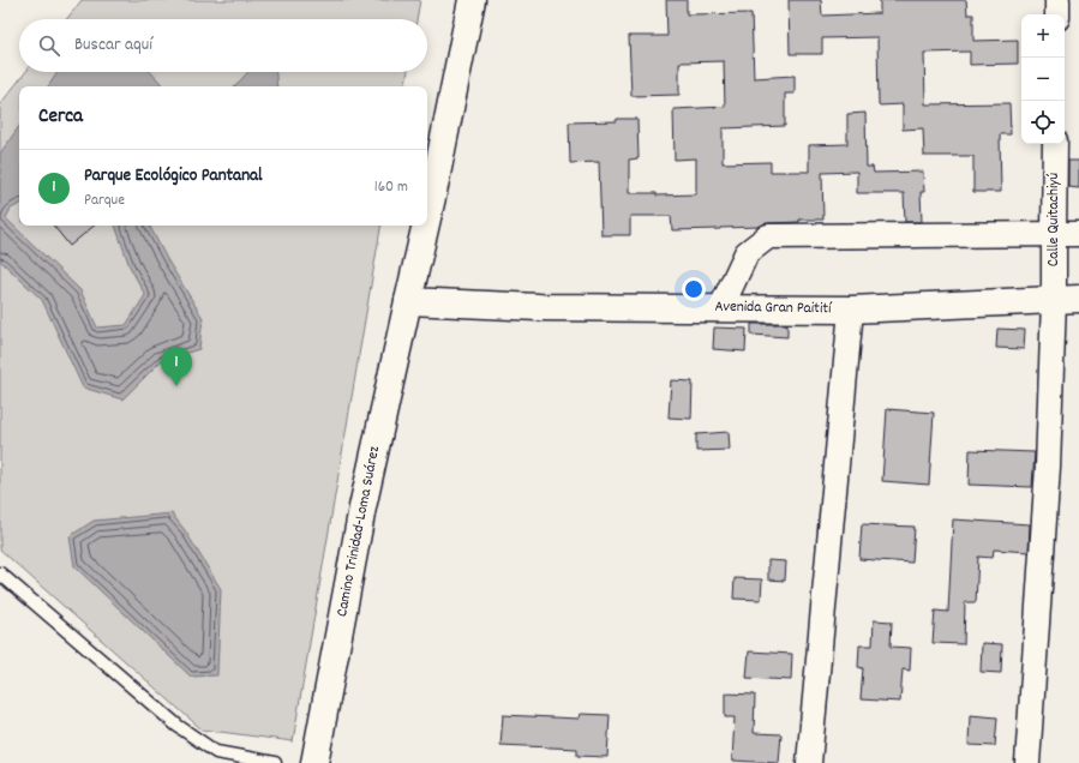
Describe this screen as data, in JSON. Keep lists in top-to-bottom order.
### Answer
{
  "streets": {
    "main road": ["Avenida Gran Paitití", "Camino Trinidad-Loma Suárez"],
    "street": ["Calle Quitachiyú"]
  },
  "crossings": [
    ["Calle Quitachiyú", "Avenida Gran Paitití"],
    ["Avenida Gran Paitití", "Camino Trinidad-Loma Suárez"]
  ],
  "page": {
    "map_buttons": ["+", "−"],
    "search": "Buscar aquí",
    "heading": "Cerca",
    "list": [
      {
        "mark": "1",
        "name": "Parque Ecológico Pantanal",
        "note": "Parque",
        "value": "160 m"
      }
    ],
    "pins": "1"
  }
}
